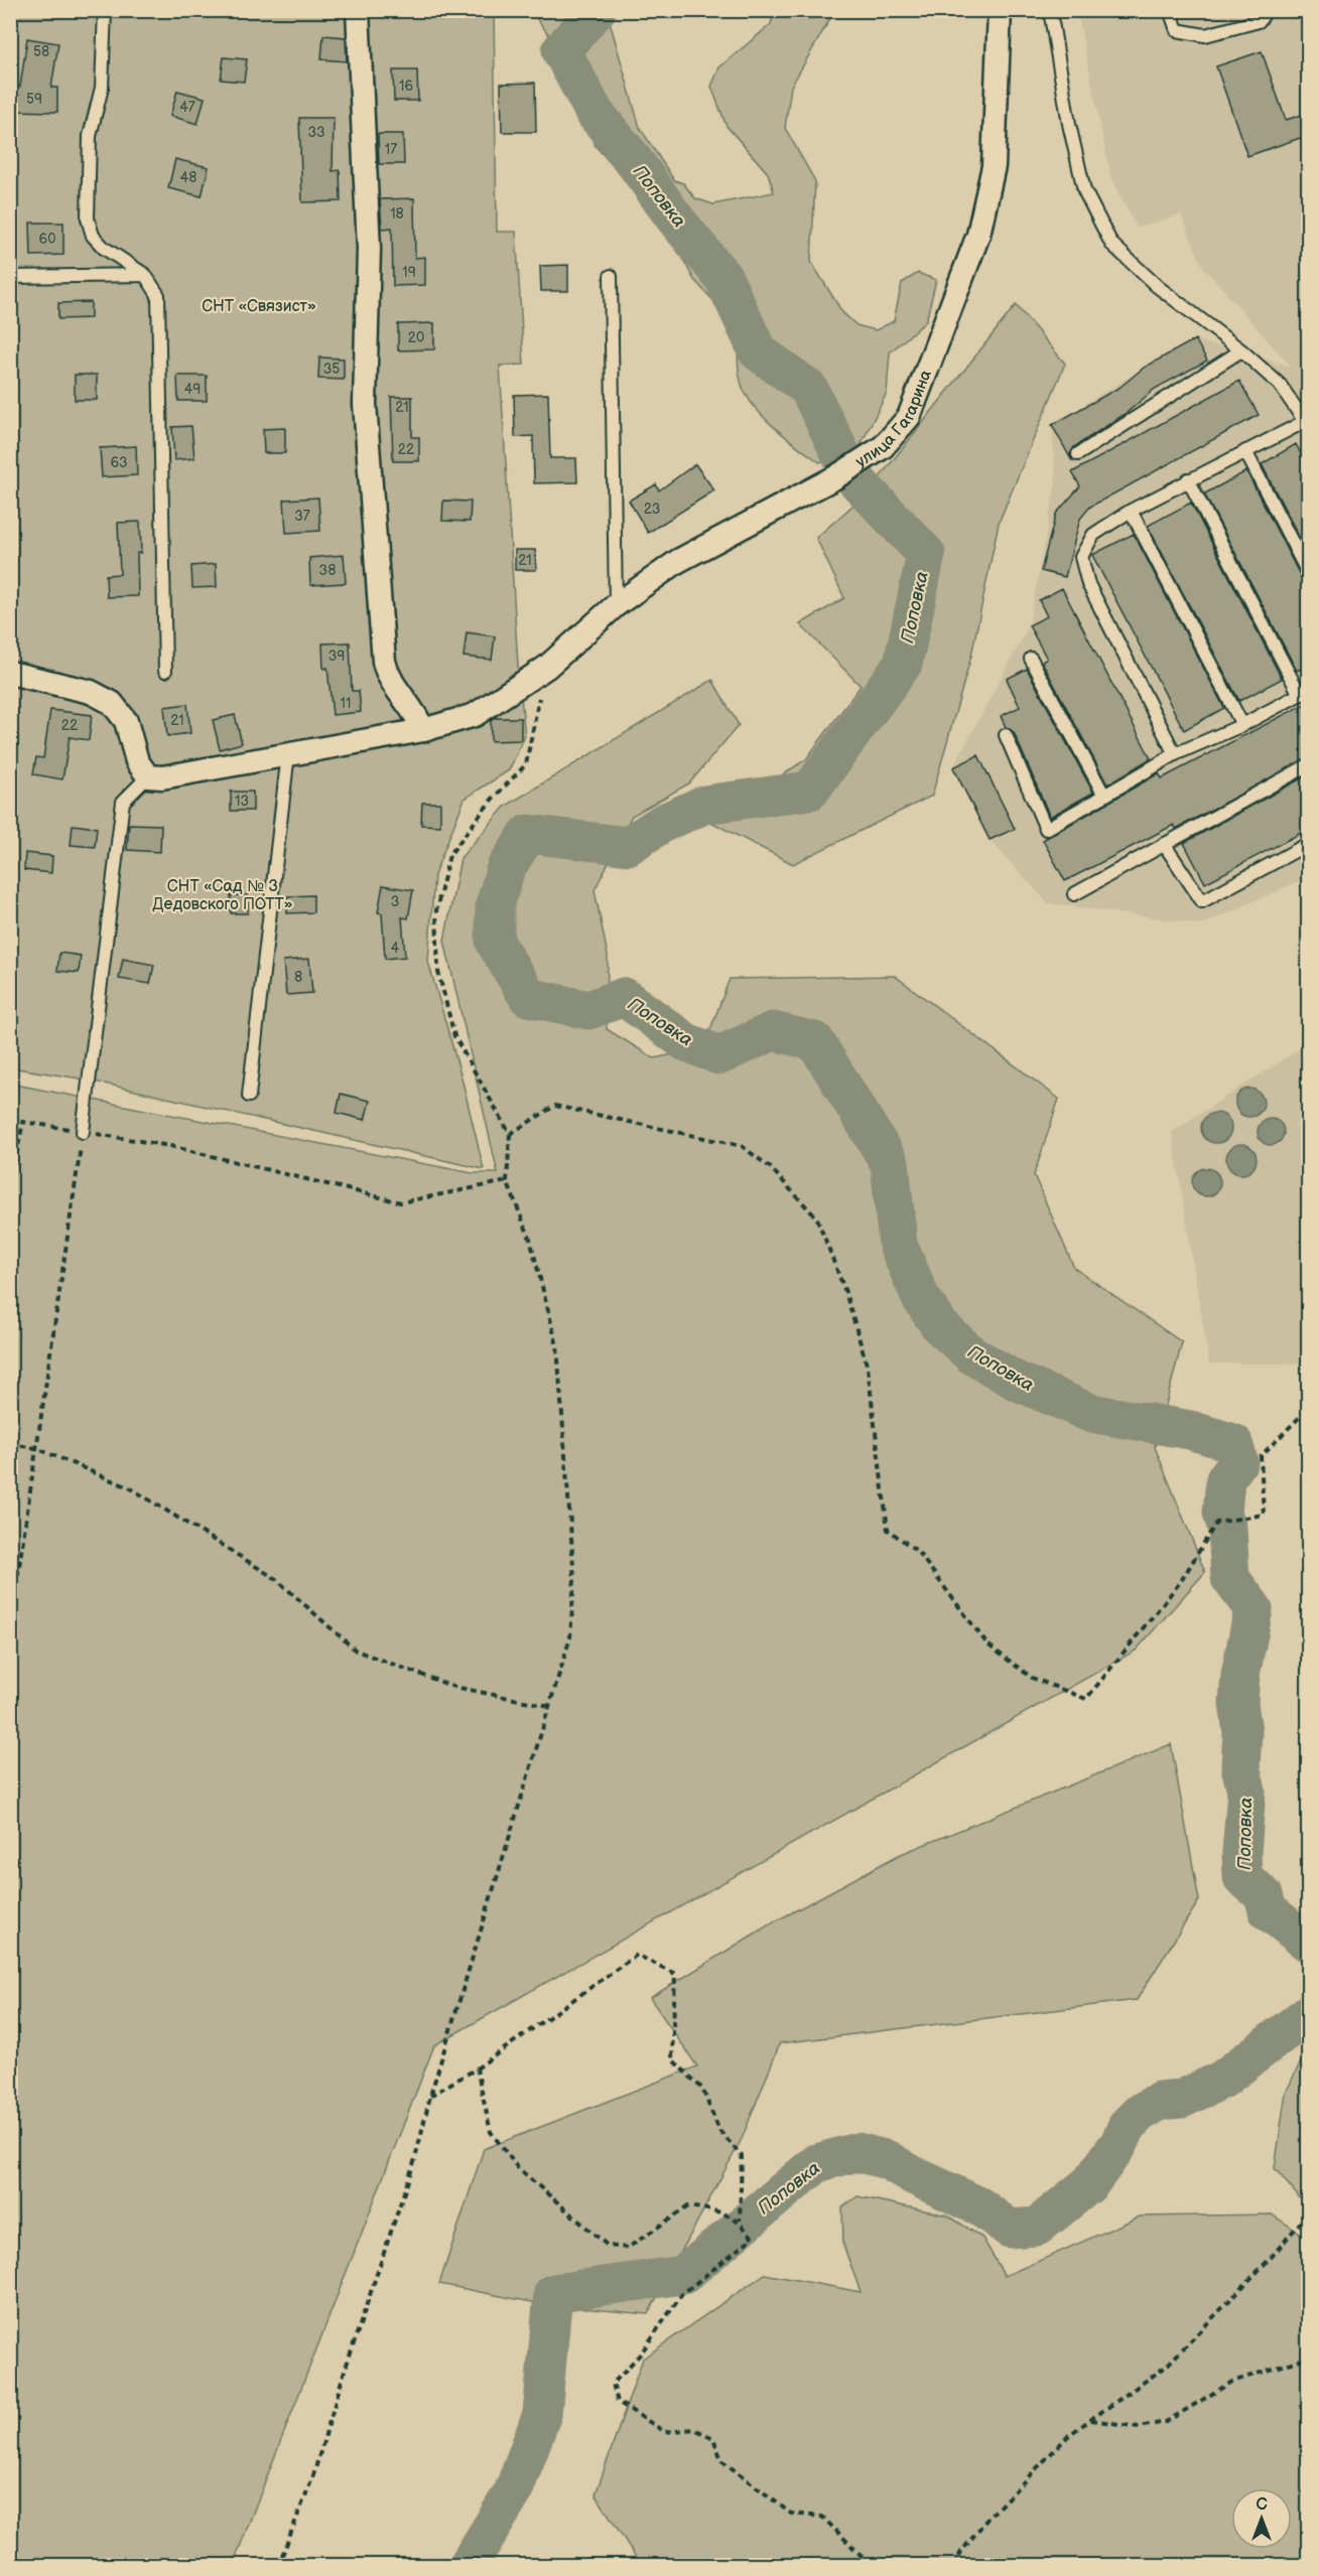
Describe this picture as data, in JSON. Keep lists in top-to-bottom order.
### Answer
{
  "streets": {
    "street": ["улица Гагарина"]
  },
  "water": ["Поповка"],
  "parks": ["СНТ «Связист»", "СНТ «Сад № 3 Дедовского ПОТТ»"],
  "house_numbers": [
    "58",
    "16",
    "59",
    "47",
    "33",
    "17",
    "48",
    "18",
    "60",
    "19",
    "20",
    "35",
    "49",
    "21",
    "22",
    "63",
    "23",
    "37",
    "21",
    "38",
    "39",
    "11",
    "21",
    "22",
    "13",
    "3",
    "4",
    "8"
  ],
  "north": "top"
}
